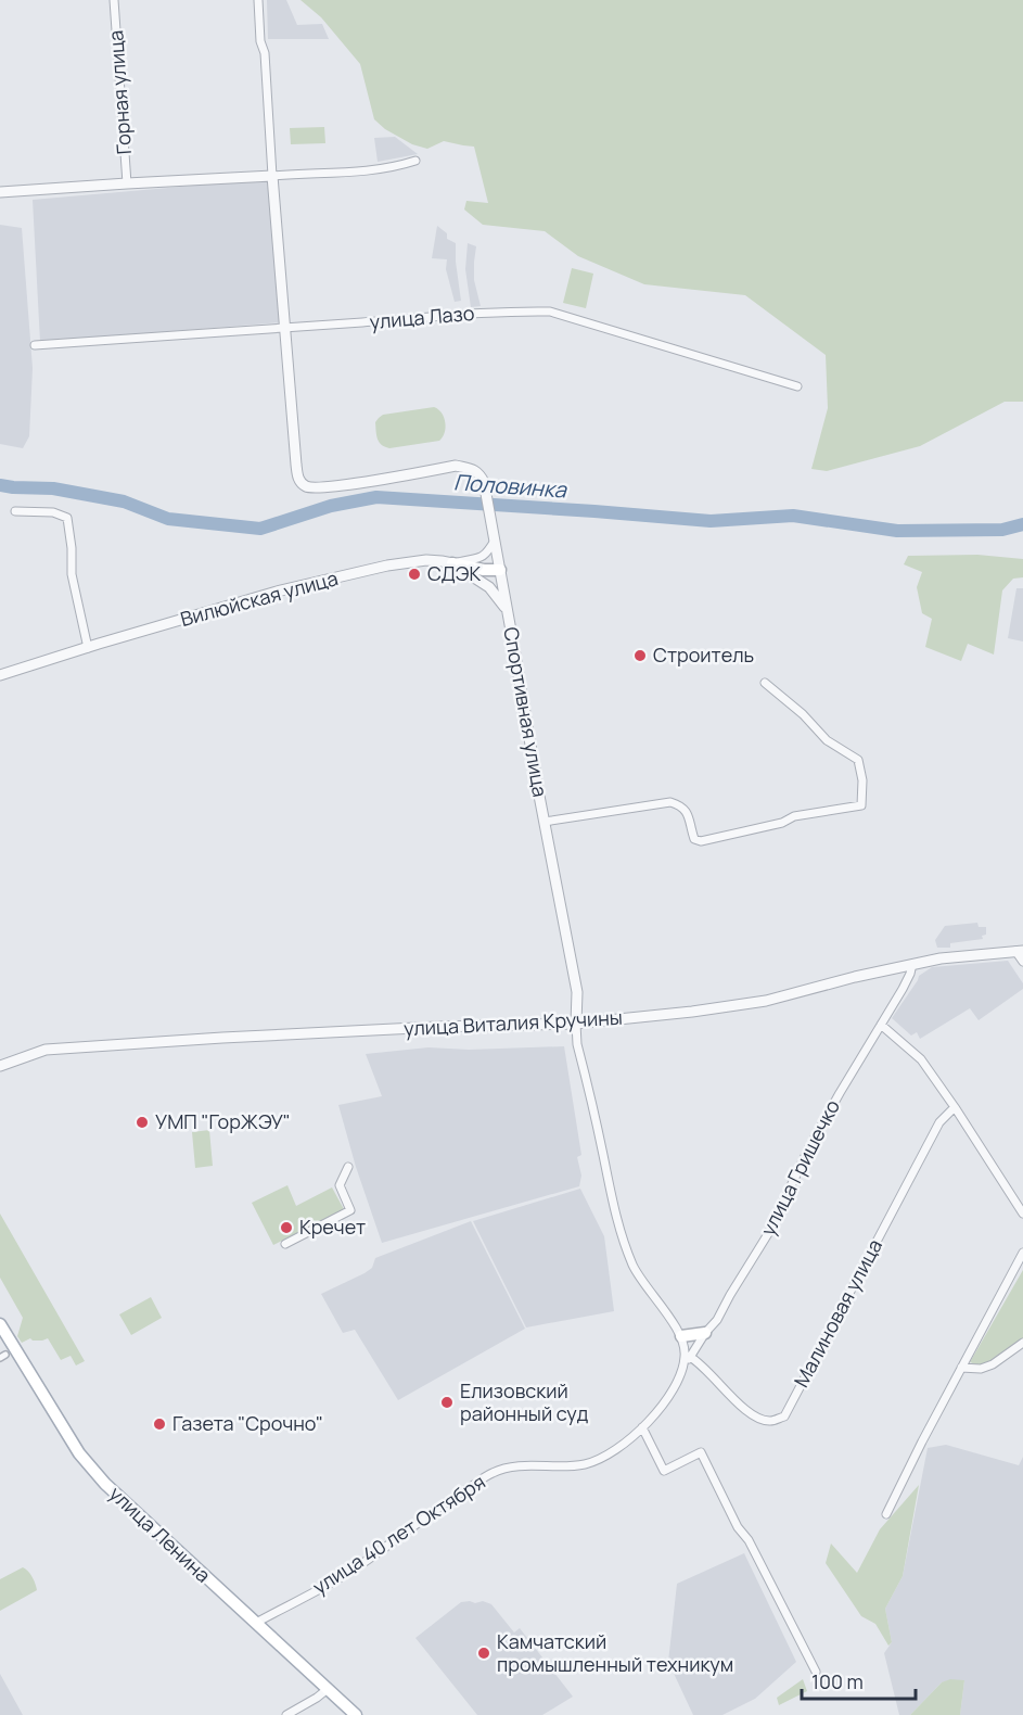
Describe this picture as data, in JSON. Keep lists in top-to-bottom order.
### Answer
{
  "streets": {
    "main road": ["улица Ленина"],
    "street": [
      "Горная улица",
      "улица Лазо",
      "Вилюйская улица",
      "Спортивная улица",
      "улица Виталия Кручины",
      "улица Гришечко",
      "Малиновая улица",
      "улица 40 лет Октября"
    ]
  },
  "crossings": [
    ["улица Лазо", "Спортивная улица"],
    ["Вилюйская улица", "Спортивная улица"],
    ["Спортивная улица", "улица Виталия Кручины"],
    ["улица Виталия Кручины", "улица Гришечко"],
    ["улица Гришечко", "Малиновая улица"],
    ["улица Гришечко", "улица 40 лет Октября"],
    ["улица Ленина", "улица 40 лет Октября"]
  ],
  "water": ["Половинка"],
  "places": [
    "СДЭК",
    "Строитель",
    "УМП \"ГорЖЭУ\"",
    "Кречет",
    "Елизовский районный суд",
    "Газета \"Срочно\"",
    "Камчатский промышленный техникум"
  ],
  "scale_bar": "100 m"
}
